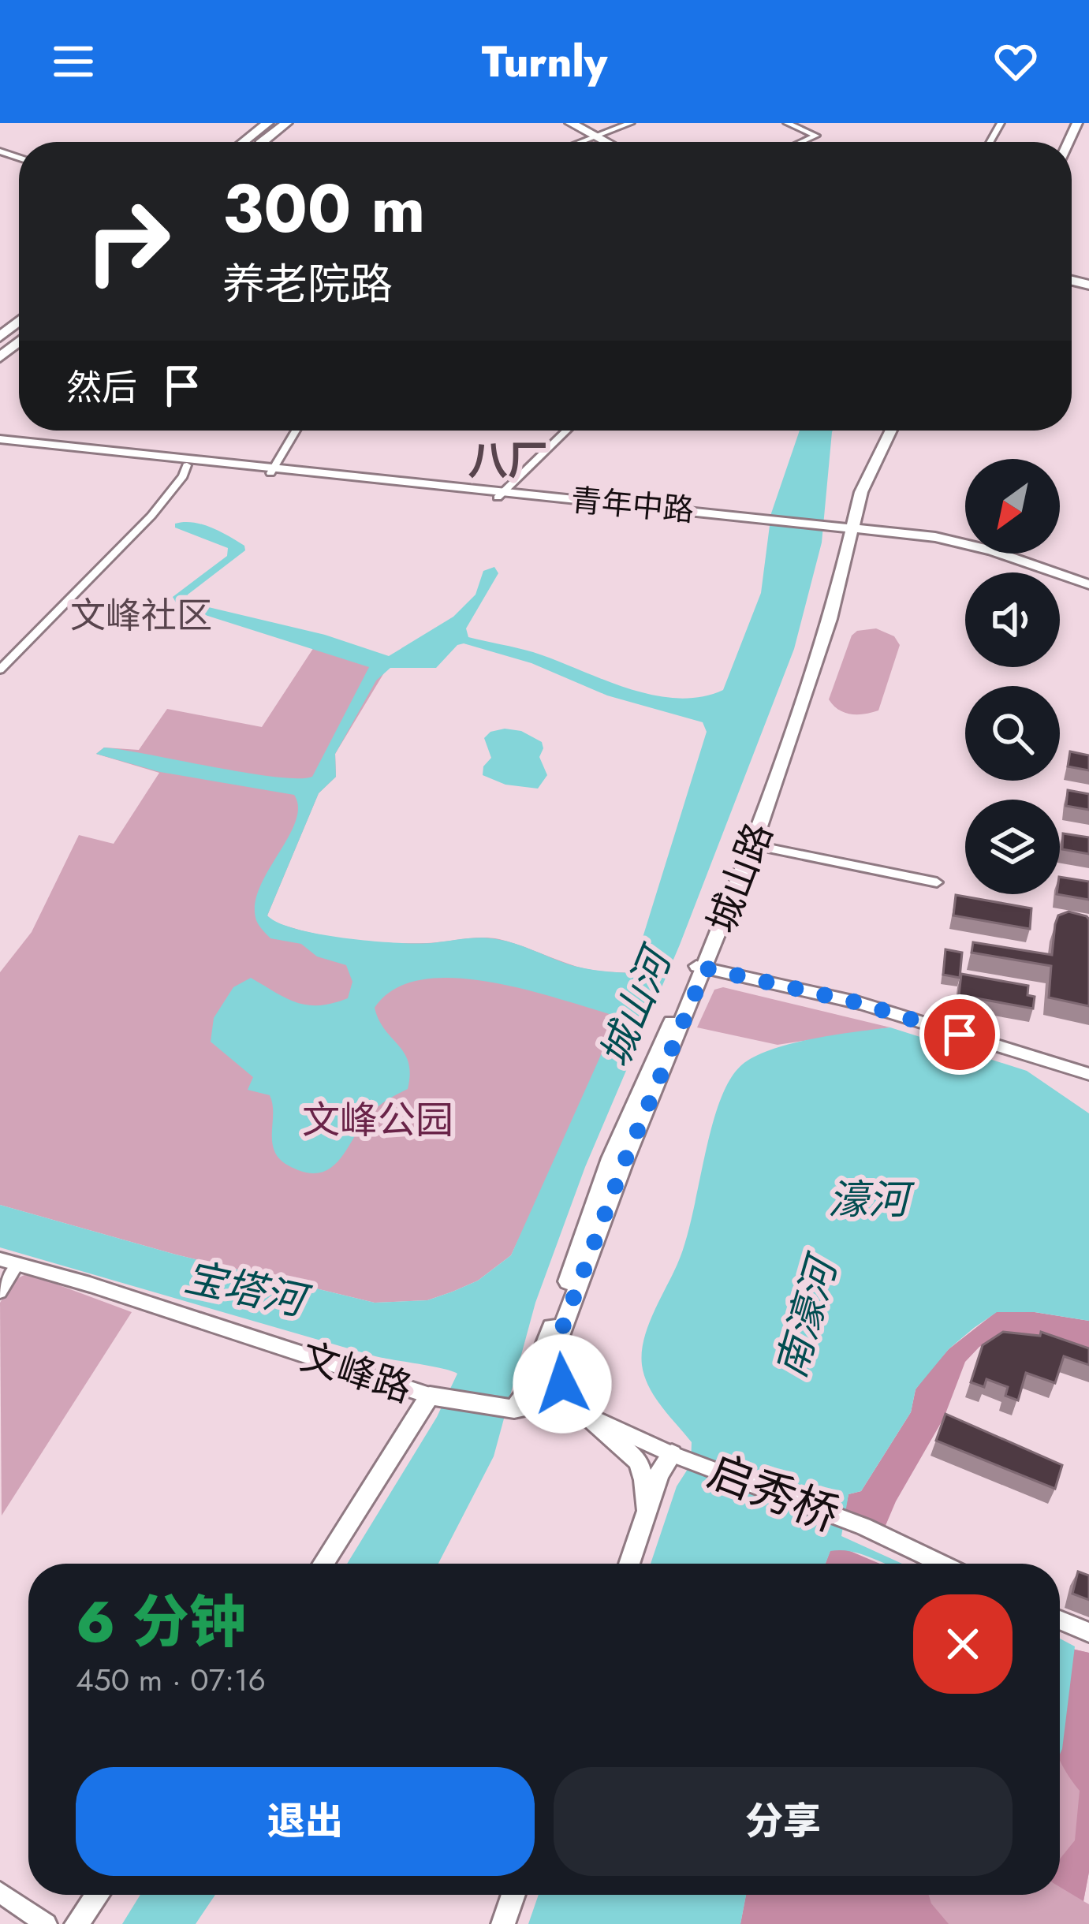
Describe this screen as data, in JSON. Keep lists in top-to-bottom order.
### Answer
{
  "streets": {
    "main road": ["青年中路", "城山路"],
    "street": ["文峰路", "启秀桥"]
  },
  "crossings": [
    ["青年中路", "城山路"],
    ["城山路", "启秀桥"]
  ],
  "districts": ["八厂", "文峰社区"],
  "water": [
    "城山河",
    "濠河",
    "宝塔河",
    "南濠河"
  ],
  "parks": ["文峰公园"],
  "north": "bottom left",
  "page": {
    "header": "Turnly",
    "turn": ["300 m", "养老院路"],
    "then": "然后",
    "heading": ["6 分钟", "450 m · 07:16"],
    "buttons": ["退出", "分享"]
  }
}
